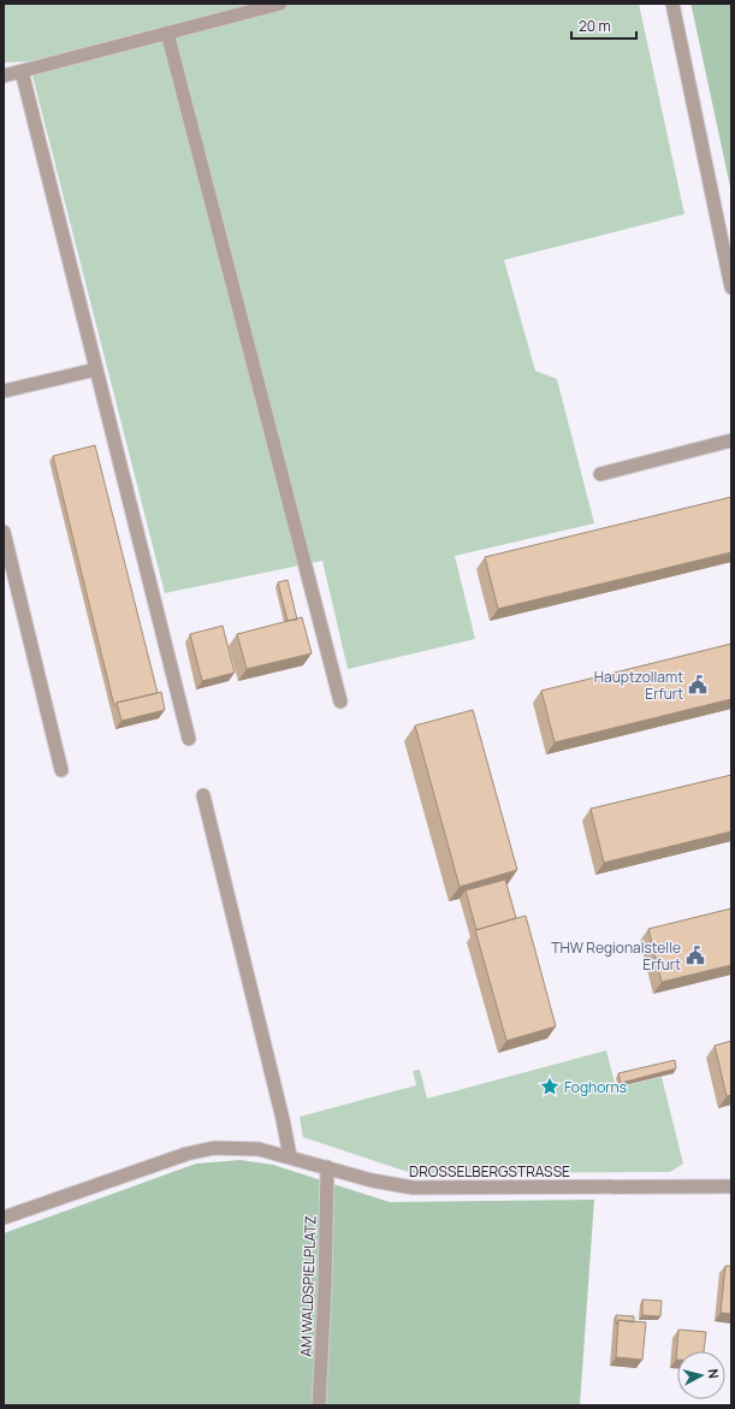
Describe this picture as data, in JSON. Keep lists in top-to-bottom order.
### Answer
{
  "streets": {
    "street": ["DROSSELBERGSTRASSE", "AM WALDSPIELPLATZ"]
  },
  "crossings": [
    ["DROSSELBERGSTRASSE", "AM WALDSPIELPLATZ"]
  ],
  "places": {
    "public building": ["Hauptzollamt Erfurt", "THW Regionalstelle Erfurt"],
    "place": ["Foghorns"]
  },
  "scale_bar": "20 m",
  "north": "right"
}
